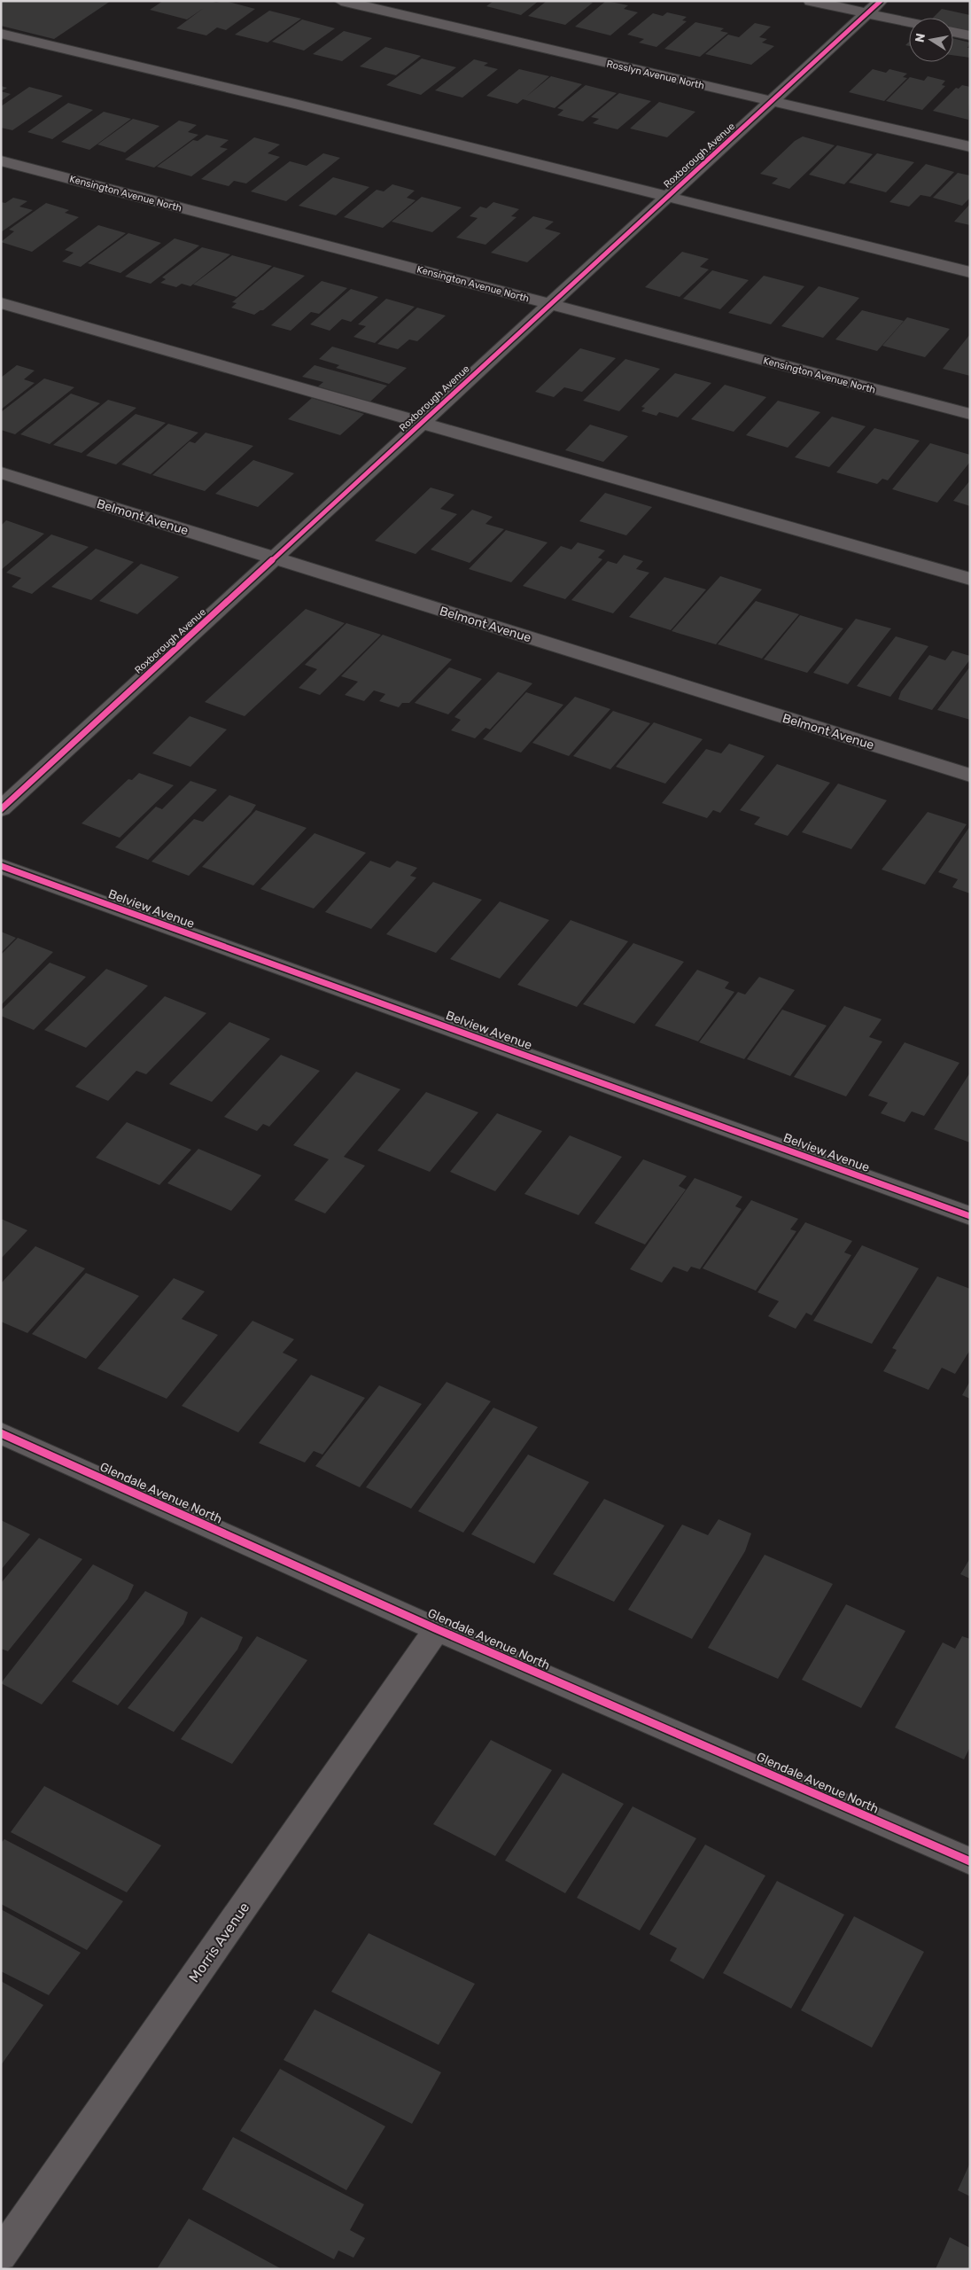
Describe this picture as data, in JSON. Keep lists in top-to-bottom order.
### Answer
{
  "streets": {
    "street": [
      "Rosslyn Avenue North",
      "Roxborough Avenue",
      "Kensington Avenue North",
      "Belmont Avenue",
      "Belview Avenue",
      "Glendale Avenue North",
      "Morris Avenue"
    ]
  },
  "crossings": [
    ["Rosslyn Avenue North", "Roxborough Avenue"],
    ["Roxborough Avenue", "Kensington Avenue North"],
    ["Roxborough Avenue", "Belmont Avenue"],
    ["Glendale Avenue North", "Morris Avenue"]
  ],
  "north": "left"
}
